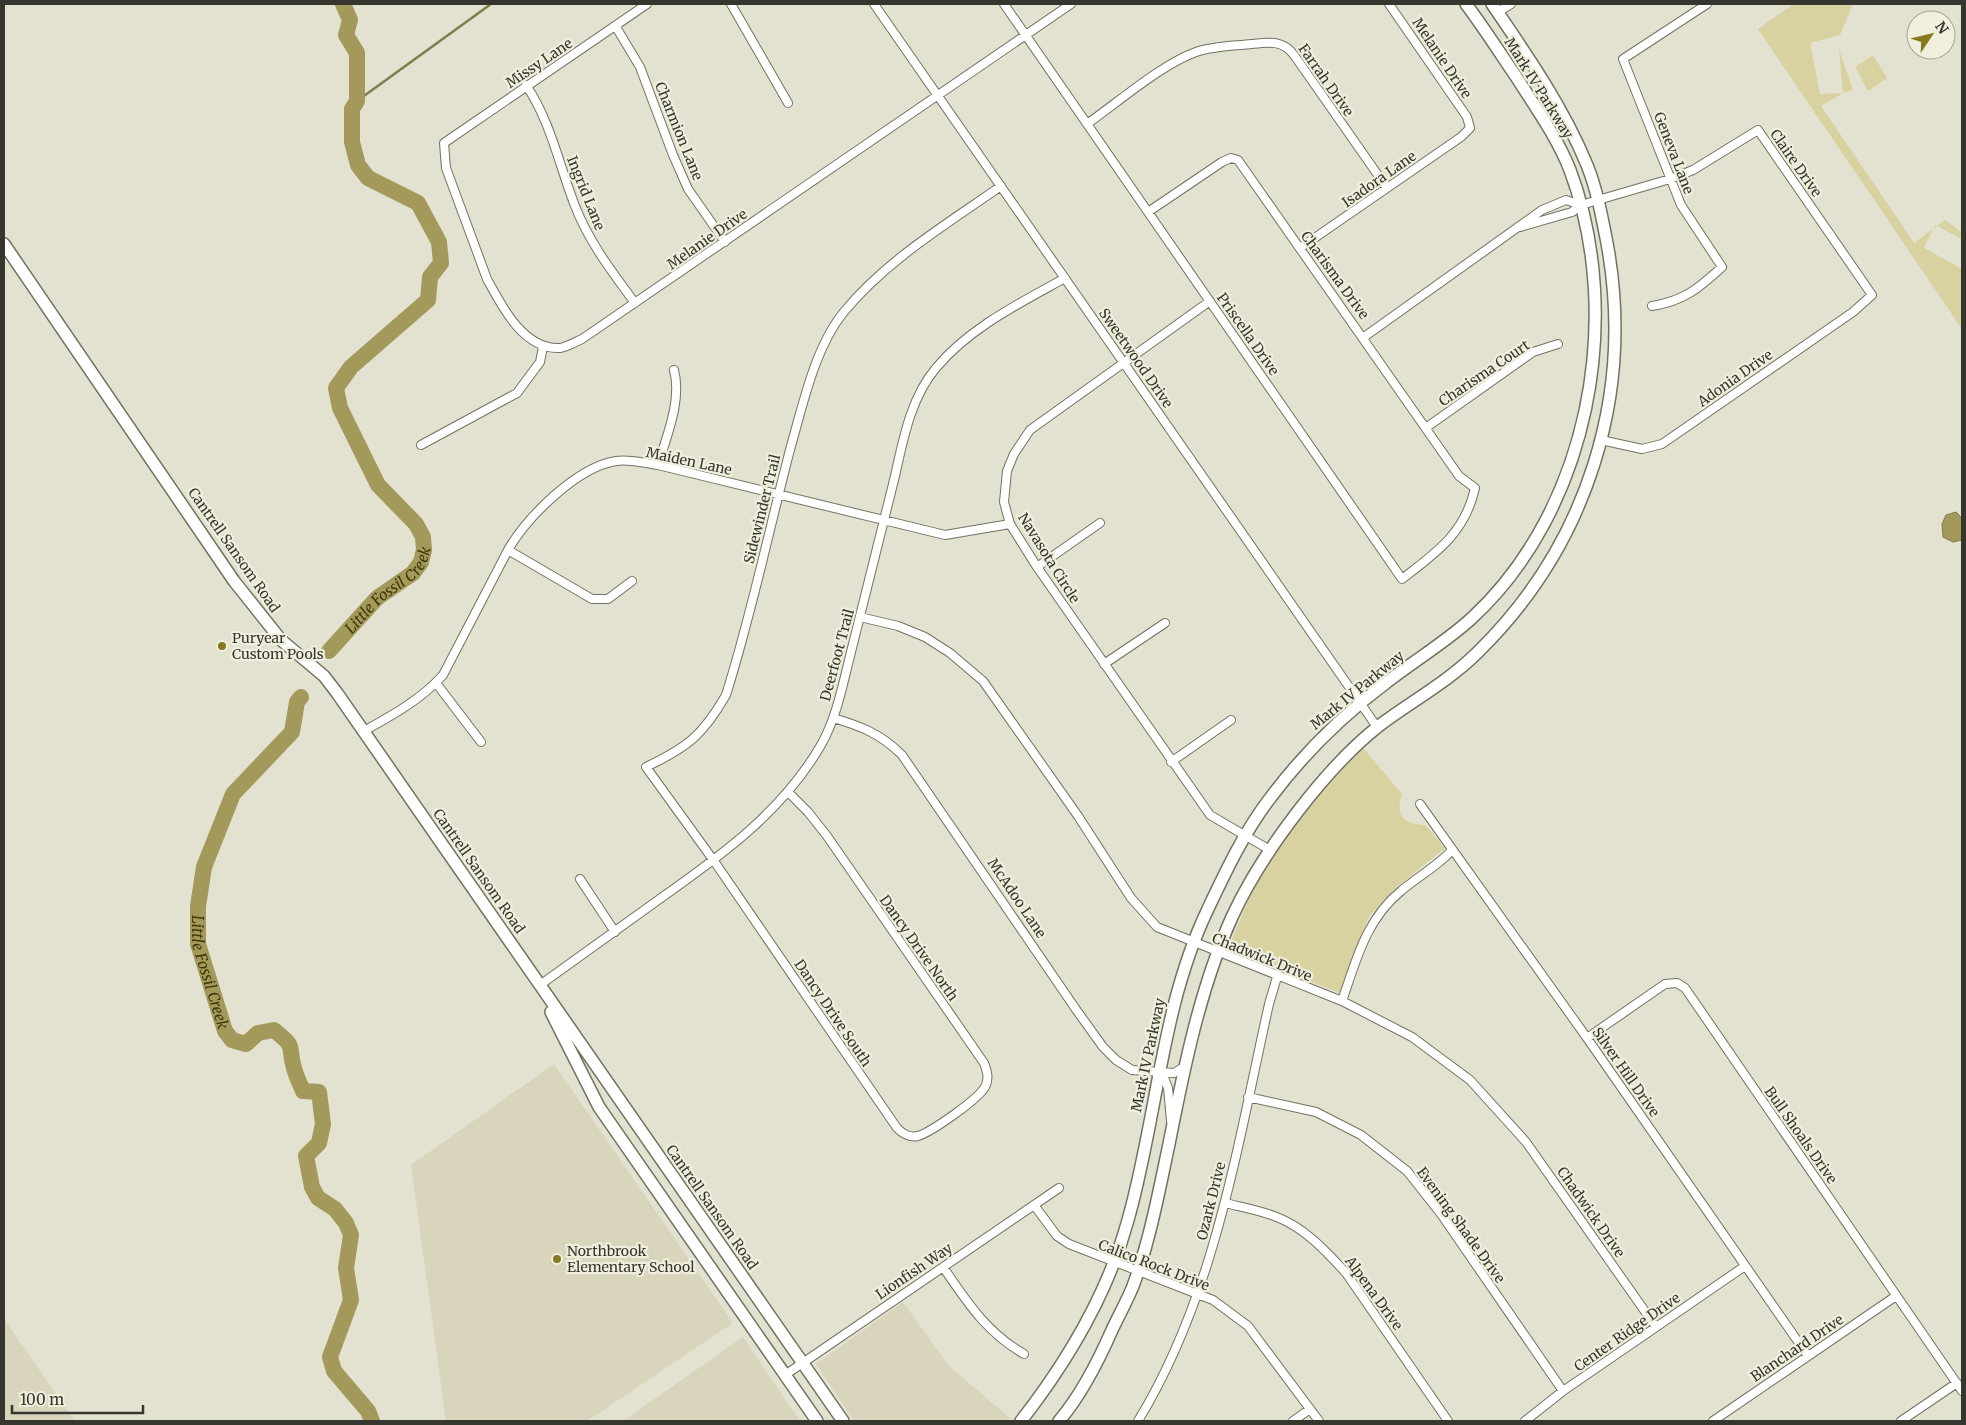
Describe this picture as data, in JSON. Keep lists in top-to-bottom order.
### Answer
{
  "streets": {
    "main road": ["Mark IV Parkway", "Cantrell Sansom Road"],
    "street": [
      "Melanie Drive",
      "Missy Lane",
      "Farrah Drive",
      "Charmion Lane",
      "Geneva Lane",
      "Claire Drive",
      "Isadora Lane",
      "Ingrid Lane",
      "Charisma Drive",
      "Priscella Drive",
      "Sweetwood Drive",
      "Charisma Court",
      "Adonia Drive",
      "Maiden Lane",
      "Sidewinder Trail",
      "Navasota Circle",
      "Deerfoot Trail",
      "McAdoo Lane",
      "Dancy Drive North",
      "Chadwick Drive",
      "Dancy Drive South",
      "Silver Hill Drive",
      "Bull Shoals Drive",
      "Ozark Drive",
      "Evening Shade Drive",
      "Calico Rock Drive",
      "Lionfish Way",
      "Alpena Drive",
      "Center Ridge Drive",
      "Blanchard Drive"
    ]
  },
  "crossings": [
    ["Melanie Drive", "Missy Lane"],
    ["Melanie Drive", "Charmion Lane"],
    ["Melanie Drive", "Isadora Lane"],
    ["Melanie Drive", "Ingrid Lane"],
    ["Melanie Drive", "Priscella Drive"],
    ["Melanie Drive", "Sweetwood Drive"],
    ["Missy Lane", "Charmion Lane"],
    ["Missy Lane", "Ingrid Lane"],
    ["Farrah Drive", "Isadora Lane"],
    ["Farrah Drive", "Priscella Drive"],
    ["Mark IV Parkway", "Claire Drive"],
    ["Mark IV Parkway", "Sweetwood Drive"],
    ["Mark IV Parkway", "Adonia Drive"],
    ["Mark IV Parkway", "Navasota Circle"],
    ["Mark IV Parkway", "McAdoo Lane"],
    ["Mark IV Parkway", "Chadwick Drive"],
    ["Mark IV Parkway", "Calico Rock Drive"],
    ["Geneva Lane", "Claire Drive"],
    ["Claire Drive", "Charisma Drive"],
    ["Claire Drive", "Adonia Drive"],
    ["Isadora Lane", "Charisma Drive"],
    ["Charisma Drive", "Priscella Drive"],
    ["Charisma Drive", "Charisma Court"],
    ["Priscella Drive", "Navasota Circle"],
    ["Sweetwood Drive", "Sidewinder Trail"],
    ["Sweetwood Drive", "Navasota Circle"],
    ["Sweetwood Drive", "Deerfoot Trail"],
    ["Maiden Lane", "Sidewinder Trail"],
    ["Maiden Lane", "Cantrell Sansom Road"],
    ["Maiden Lane", "Navasota Circle"],
    ["Maiden Lane", "Deerfoot Trail"],
    ["Sidewinder Trail", "Deerfoot Trail"],
    ["Sidewinder Trail", "Dancy Drive South"],
    ["Cantrell Sansom Road", "Deerfoot Trail"],
    ["Cantrell Sansom Road", "Lionfish Way"],
    ["Deerfoot Trail", "McAdoo Lane"],
    ["Deerfoot Trail", "Dancy Drive North"],
    ["Deerfoot Trail", "Chadwick Drive"],
    ["Deerfoot Trail", "Dancy Drive South"],
    ["Dancy Drive North", "Dancy Drive South"],
    ["Chadwick Drive", "Ozark Drive"],
    ["Chadwick Drive", "Center Ridge Drive"],
    ["Silver Hill Drive", "Bull Shoals Drive"],
    ["Silver Hill Drive", "Center Ridge Drive"],
    ["Silver Hill Drive", "Blanchard Drive"],
    ["Bull Shoals Drive", "Blanchard Drive"],
    ["Ozark Drive", "Evening Shade Drive"],
    ["Ozark Drive", "Calico Rock Drive"],
    ["Ozark Drive", "Alpena Drive"],
    ["Evening Shade Drive", "Center Ridge Drive"],
    ["Calico Rock Drive", "Lionfish Way"]
  ],
  "water": ["Little Fossil Creek"],
  "places": ["Puryear Custom Pools", "Northbrook Elementary School"],
  "scale_bar": "100 m",
  "north": "top right"
}
